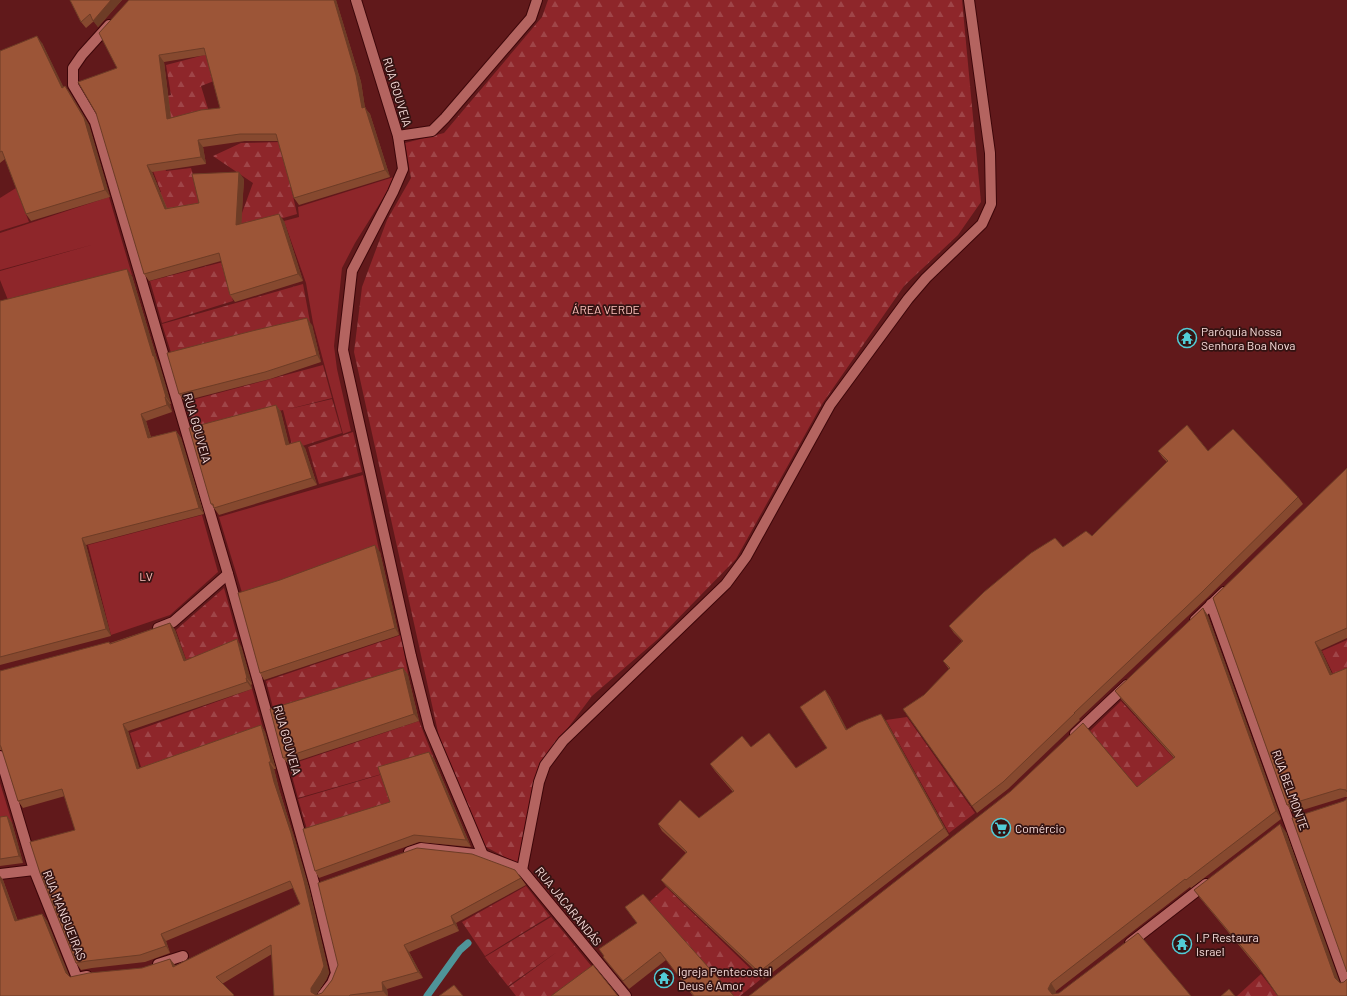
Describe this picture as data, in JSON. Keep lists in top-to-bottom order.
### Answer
{
  "streets": {
    "street": [
      "RUA GOUVEIA",
      "RUA BELMONTE",
      "RUA JACARANDÁS",
      "RUA MANGUEIRAS"
    ]
  },
  "crossings": [
    ["RUA GOUVEIA", "RUA JACARANDÁS"]
  ],
  "parks": ["ÁREA VERDE", "LV"],
  "places": {
    "temple": ["Paróquia Nossa Senhora Boa Nova", "I.P Restaura Israel", "Igreja Pentecostal Deus é Amor"],
    "supermarket": ["Comércio"]
  }
}
